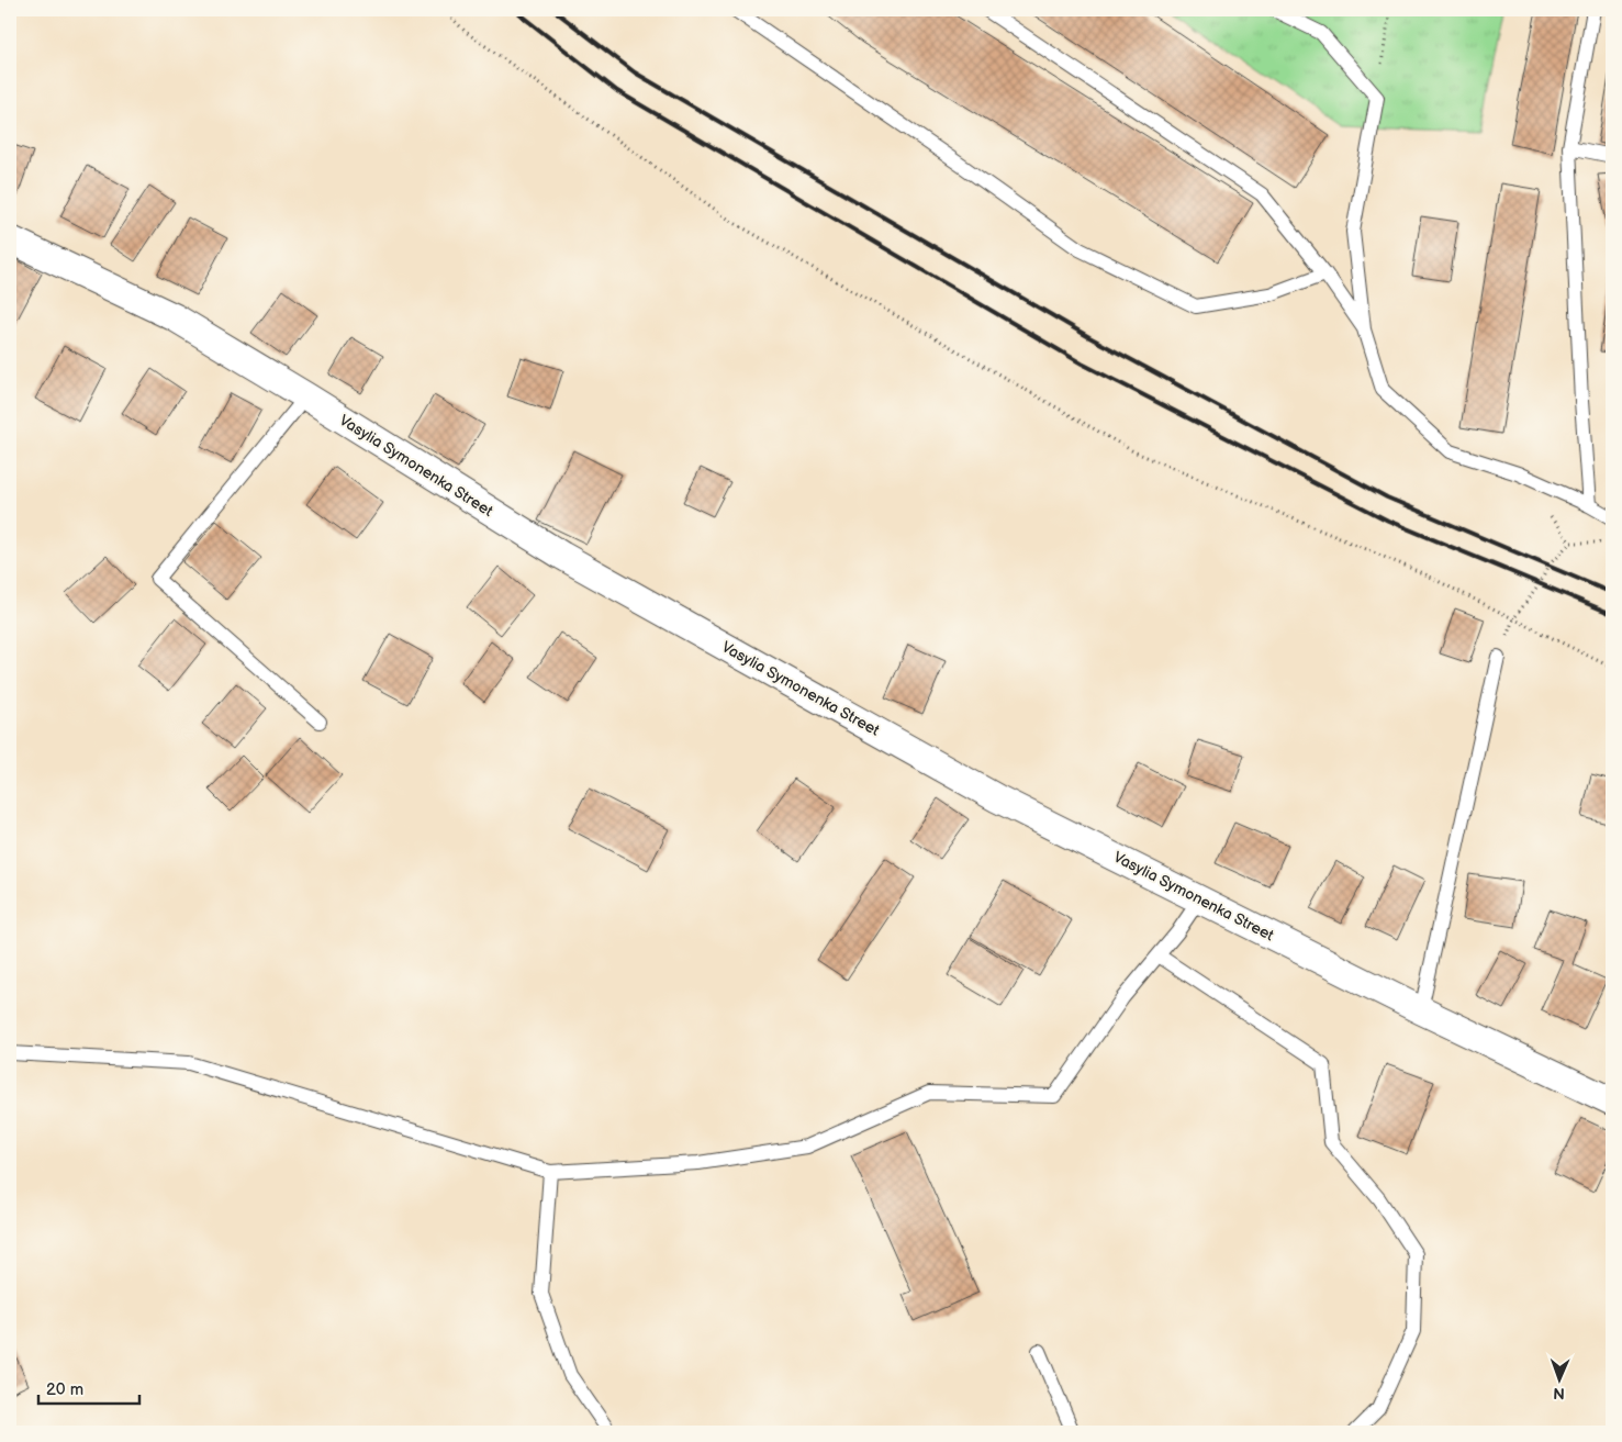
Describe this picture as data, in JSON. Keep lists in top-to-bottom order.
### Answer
{
  "streets": {
    "street": ["Vasylia Symonenka Street"]
  },
  "scale_bar": "20 m",
  "north": "bottom"
}
